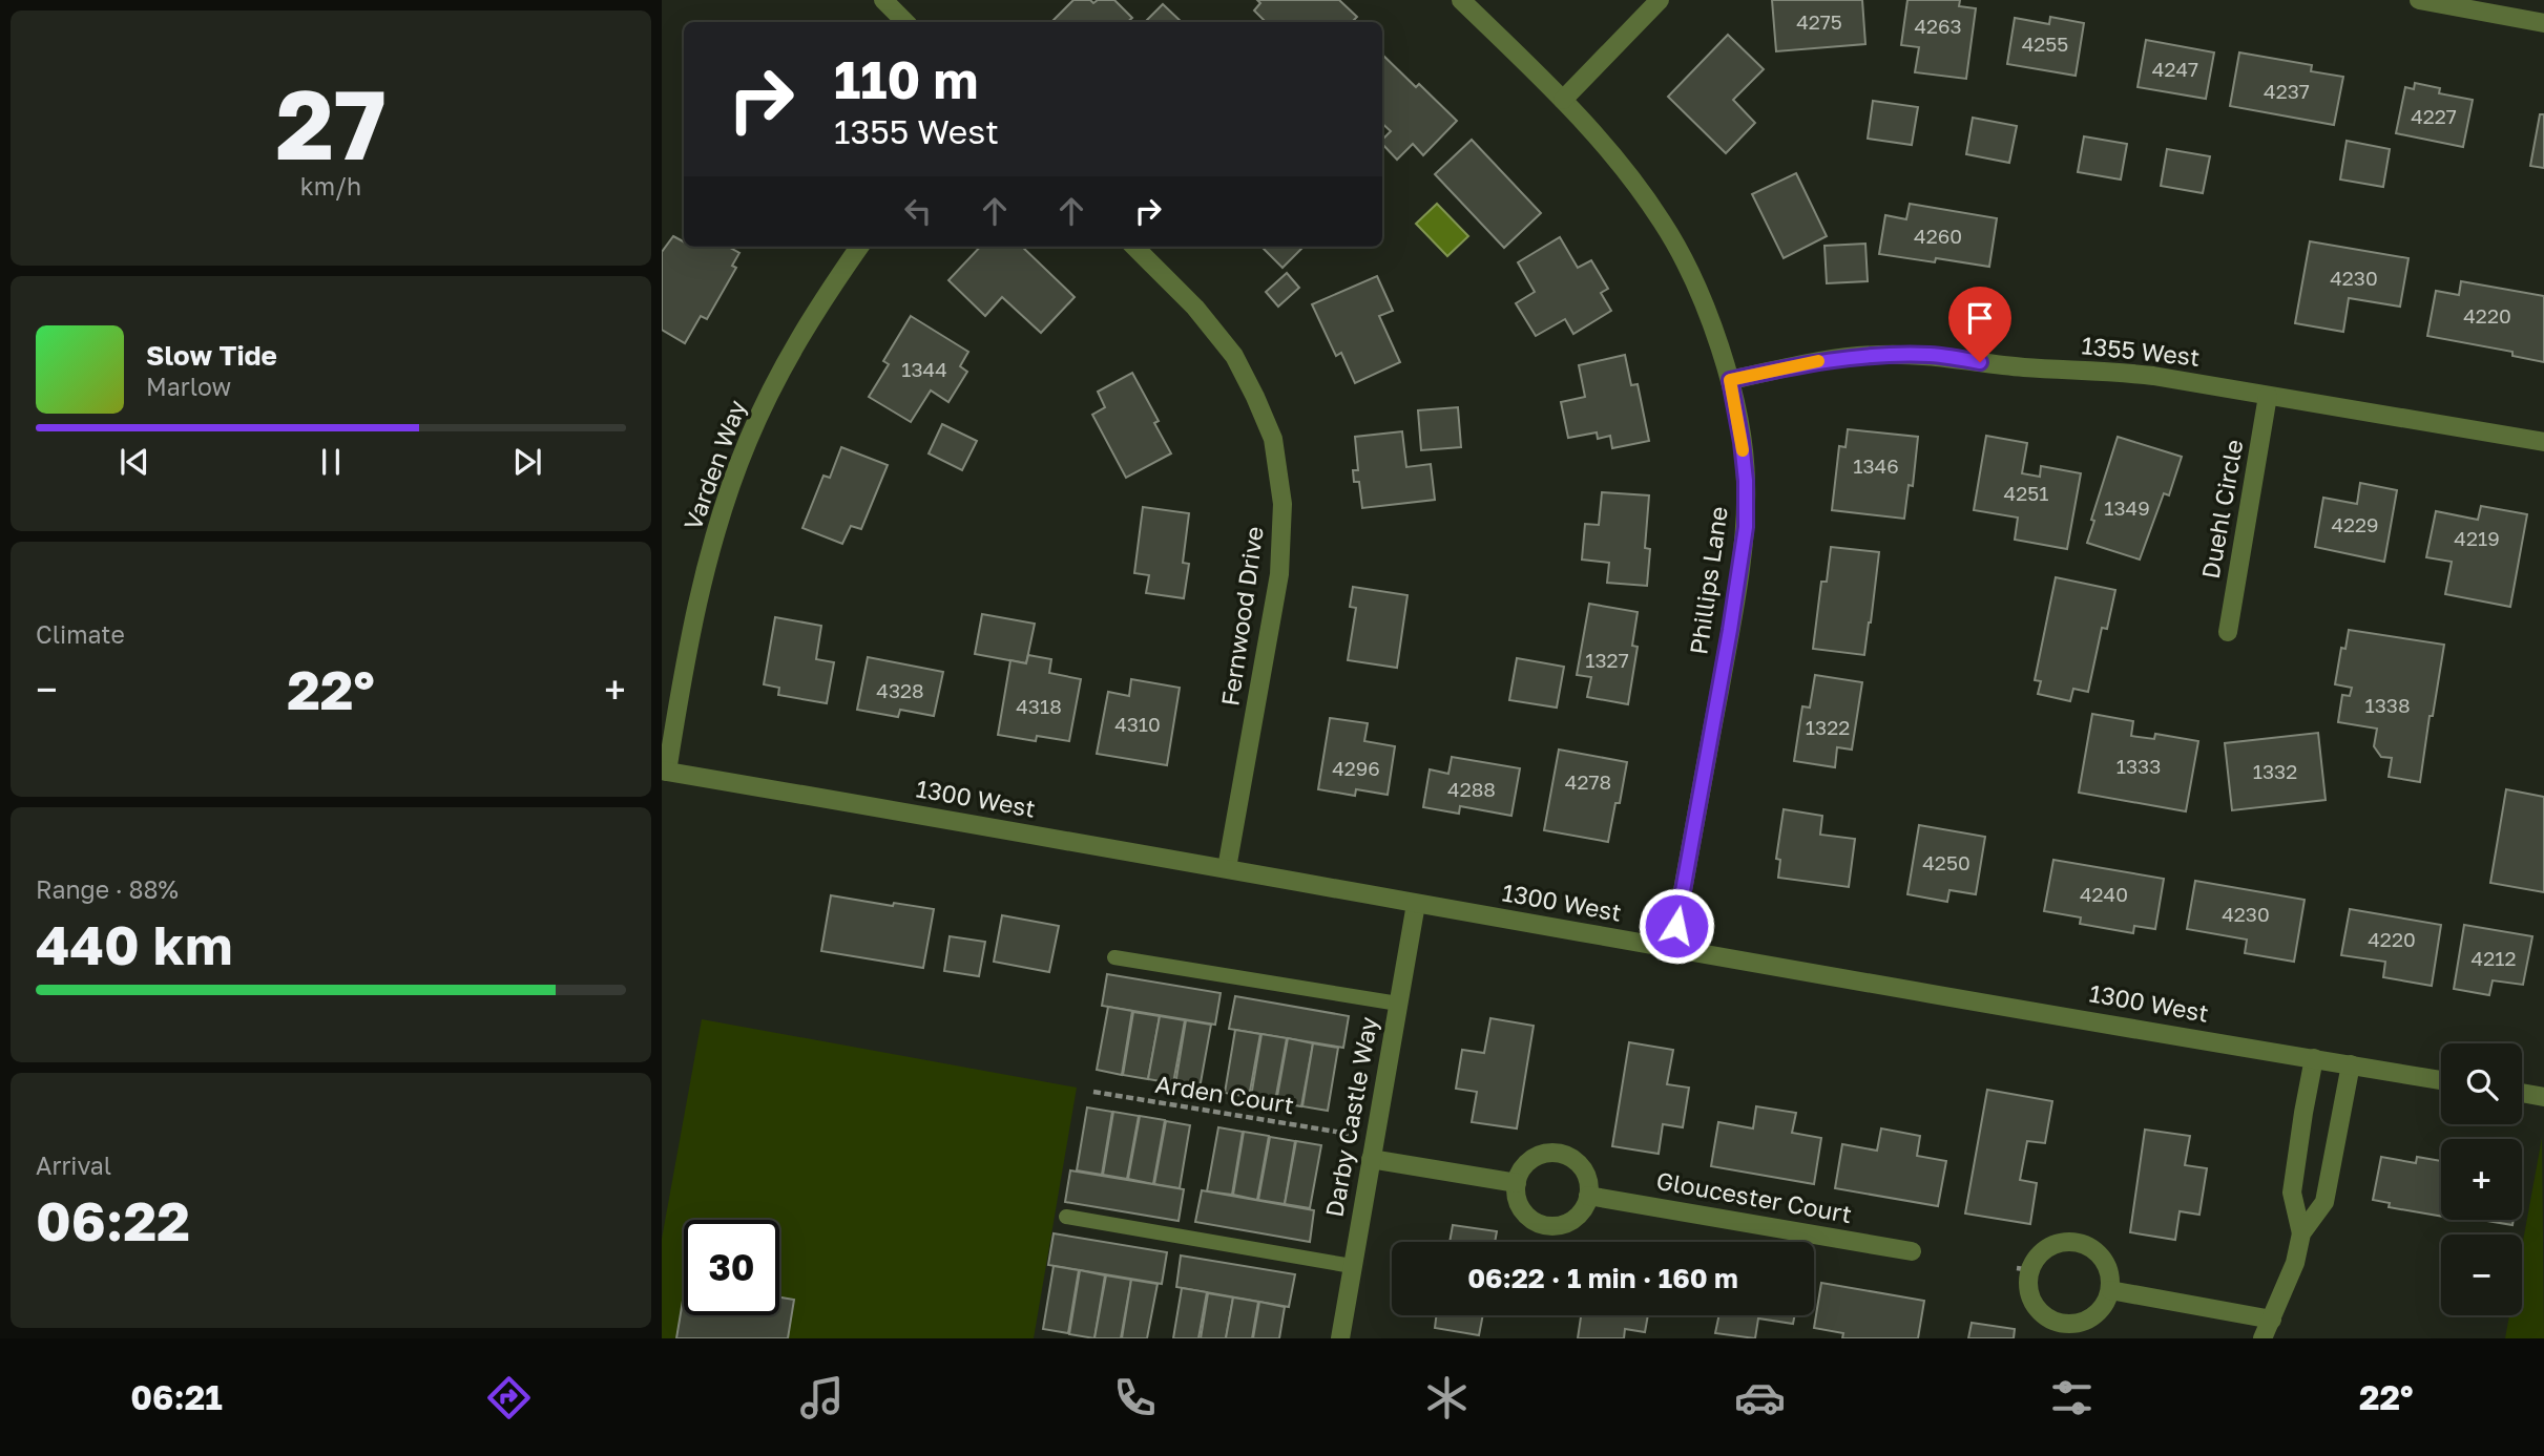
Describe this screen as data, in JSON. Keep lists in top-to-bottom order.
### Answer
{
  "streets": {
    "street": [
      "1355 West",
      "Varden Way",
      "Duehl Circle",
      "Phillips Lane",
      "Fernwood Drive",
      "1300 West",
      "Darby Castle Way",
      "Gloucester Court"
    ],
    "path": ["Arden Court"]
  },
  "crossings": [
    ["1355 West", "Duehl Circle"],
    ["1355 West", "Phillips Lane"],
    ["Varden Way", "1300 West"],
    ["Phillips Lane", "1300 West"],
    ["Fernwood Drive", "1300 West"],
    ["1300 West", "Darby Castle Way"]
  ],
  "house_numbers": [
    "4275",
    "4263",
    "4255",
    "4247",
    "4237",
    "4227",
    "4260",
    "4230",
    "4220",
    "1344",
    "1346",
    "4251",
    "1349",
    "4229",
    "4219",
    "1327",
    "4328",
    "1338",
    "4318",
    "4310",
    "1322",
    "1333",
    "4296",
    "1332",
    "4278",
    "4288",
    "4250",
    "4240",
    "4230",
    "4220",
    "4212"
  ],
  "page": {
    "tile": [
      ["27", "km/h"],
      "Climate",
      ["Range · 88%", "440 km"],
      ["Arrival", "06:22"]
    ],
    "turn": ["110 m", "1355 West"],
    "song": ["Slow Tide", "Marlow"],
    "heat": ["−", "22°", "+"],
    "map_buttons": ["+", "−"],
    "limit": "30",
    "trip": "06:22 · 1 min · 160 m",
    "tabs": ["06:21", "22°"]
  }
}
